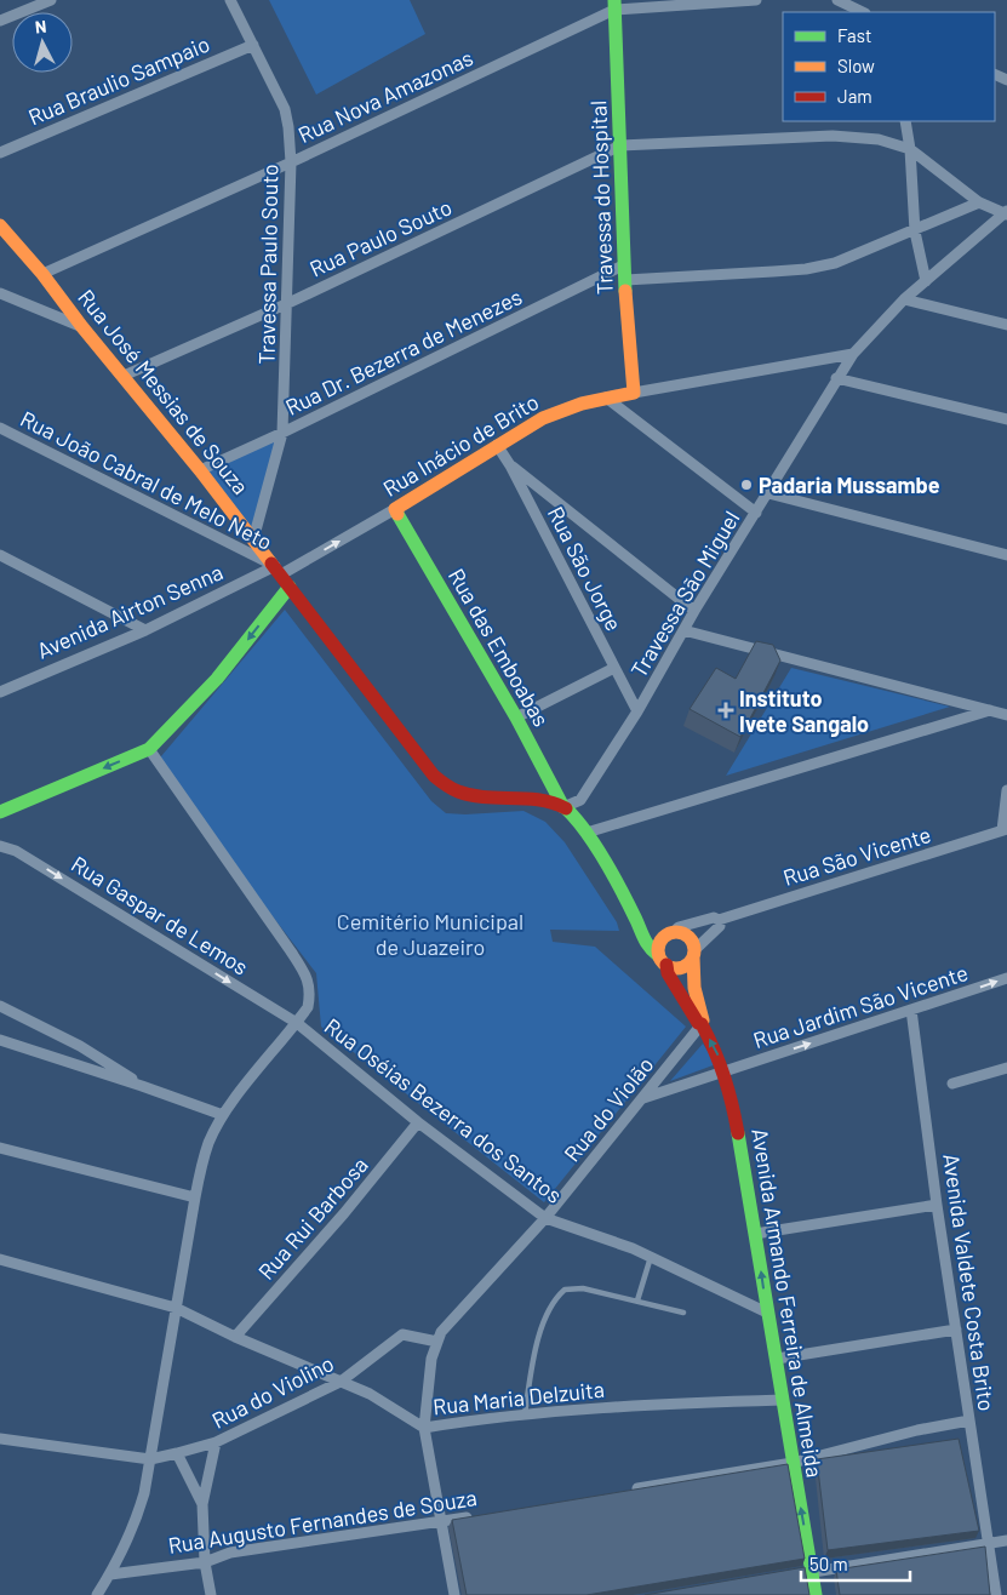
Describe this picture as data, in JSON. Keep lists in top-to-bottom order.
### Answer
{
  "streets": {
    "street": [
      "Rua Braulio Sampaio",
      "Rua Nova Amazonas",
      "Travessa do Hospital",
      "Rua Paulo Souto",
      "Travessa Paulo Souto",
      "Rua Dr. Bezerra de Menezes",
      "Rua José Messias de Souza",
      "Rua Inácio de Brito",
      "Rua João Cabral de Melo Neto",
      "Rua São Jorge",
      "Travessa São Miguel",
      "Avenida Airton Senna",
      "Rua das Emboabas",
      "Rua São Vicente",
      "Rua Gaspar de Lemos",
      "Rua Jardim São Vicente",
      "Rua do Violão",
      "Rua Oséias Bezerra dos Santos",
      "Rua Rui Barbosa",
      "Avenida Valdete Costa Brito",
      "Avenida Armando Ferreira de Almeida",
      "Rua do Violino",
      "Rua Maria Delzuita",
      "Rua Augusto Fernandes de Souza"
    ]
  },
  "crossings": [
    ["Rua Braulio Sampaio", "Travessa Paulo Souto"],
    ["Rua Nova Amazonas", "Travessa do Hospital"],
    ["Rua Nova Amazonas", "Travessa Paulo Souto"],
    ["Rua Nova Amazonas", "Rua José Messias de Souza"],
    ["Travessa do Hospital", "Rua Paulo Souto"],
    ["Travessa do Hospital", "Rua Dr. Bezerra de Menezes"],
    ["Travessa do Hospital", "Rua Inácio de Brito"],
    ["Rua Paulo Souto", "Travessa Paulo Souto"],
    ["Rua Paulo Souto", "Rua José Messias de Souza"],
    ["Travessa Paulo Souto", "Rua Dr. Bezerra de Menezes"],
    ["Travessa Paulo Souto", "Rua José Messias de Souza"],
    ["Rua Dr. Bezerra de Menezes", "Rua José Messias de Souza"],
    ["Rua José Messias de Souza", "Rua Inácio de Brito"],
    ["Rua José Messias de Souza", "Rua João Cabral de Melo Neto"],
    ["Rua José Messias de Souza", "Travessa São Miguel"],
    ["Rua José Messias de Souza", "Avenida Airton Senna"],
    ["Rua José Messias de Souza", "Rua das Emboabas"],
    ["Rua Inácio de Brito", "Rua João Cabral de Melo Neto"],
    ["Rua Inácio de Brito", "Rua São Jorge"],
    ["Rua Inácio de Brito", "Travessa São Miguel"],
    ["Rua Inácio de Brito", "Avenida Airton Senna"],
    ["Rua Inácio de Brito", "Rua das Emboabas"],
    ["Rua João Cabral de Melo Neto", "Avenida Airton Senna"],
    ["Rua São Jorge", "Travessa São Miguel"],
    ["Travessa São Miguel", "Rua das Emboabas"],
    ["Rua Gaspar de Lemos", "Rua Oséias Bezerra dos Santos"],
    ["Rua Jardim São Vicente", "Rua do Violão"],
    ["Rua Jardim São Vicente", "Avenida Valdete Costa Brito"],
    ["Rua Jardim São Vicente", "Avenida Armando Ferreira de Almeida"],
    ["Rua do Violão", "Rua Oséias Bezerra dos Santos"],
    ["Rua do Violão", "Avenida Armando Ferreira de Almeida"],
    ["Rua do Violão", "Rua do Violino"],
    ["Rua Oséias Bezerra dos Santos", "Rua Rui Barbosa"],
    ["Rua Oséias Bezerra dos Santos", "Avenida Armando Ferreira de Almeida"],
    ["Rua Rui Barbosa", "Rua Maria Delzuita"],
    ["Avenida Armando Ferreira de Almeida", "Rua Maria Delzuita"],
    ["Rua do Violino", "Rua Maria Delzuita"]
  ],
  "one_way": ["Rua Gaspar de Lemos", "Rua Jardim São Vicente", "Avenida Armando Ferreira de Almeida"],
  "parks": ["Cemitério Municipal de Juazeiro"],
  "places": {
    "other": ["Padaria Mussambe"],
    "health": ["Instituto Ivete Sangalo"]
  },
  "legend": ["Fast", "Slow", "Jam"],
  "scale_bar": "50 m",
  "north": "top"
}
